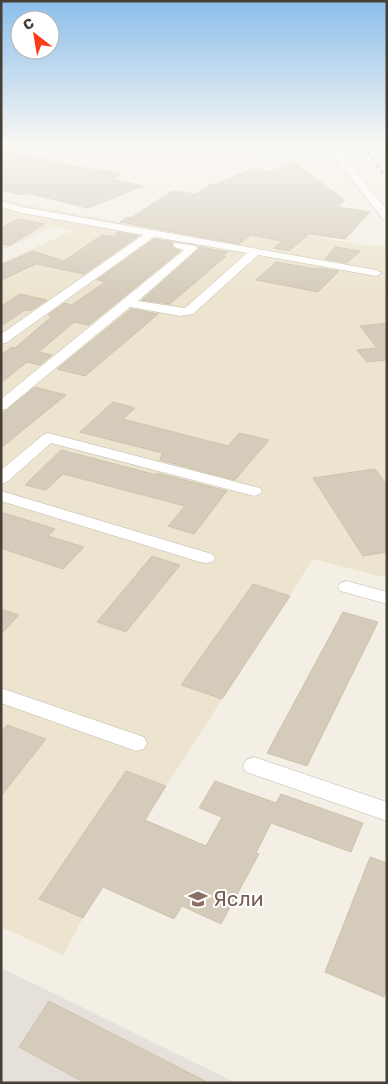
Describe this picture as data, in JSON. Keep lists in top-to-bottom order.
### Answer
{
  "places": {
    "school or university": ["Ясли"]
  },
  "north": "top left"
}
